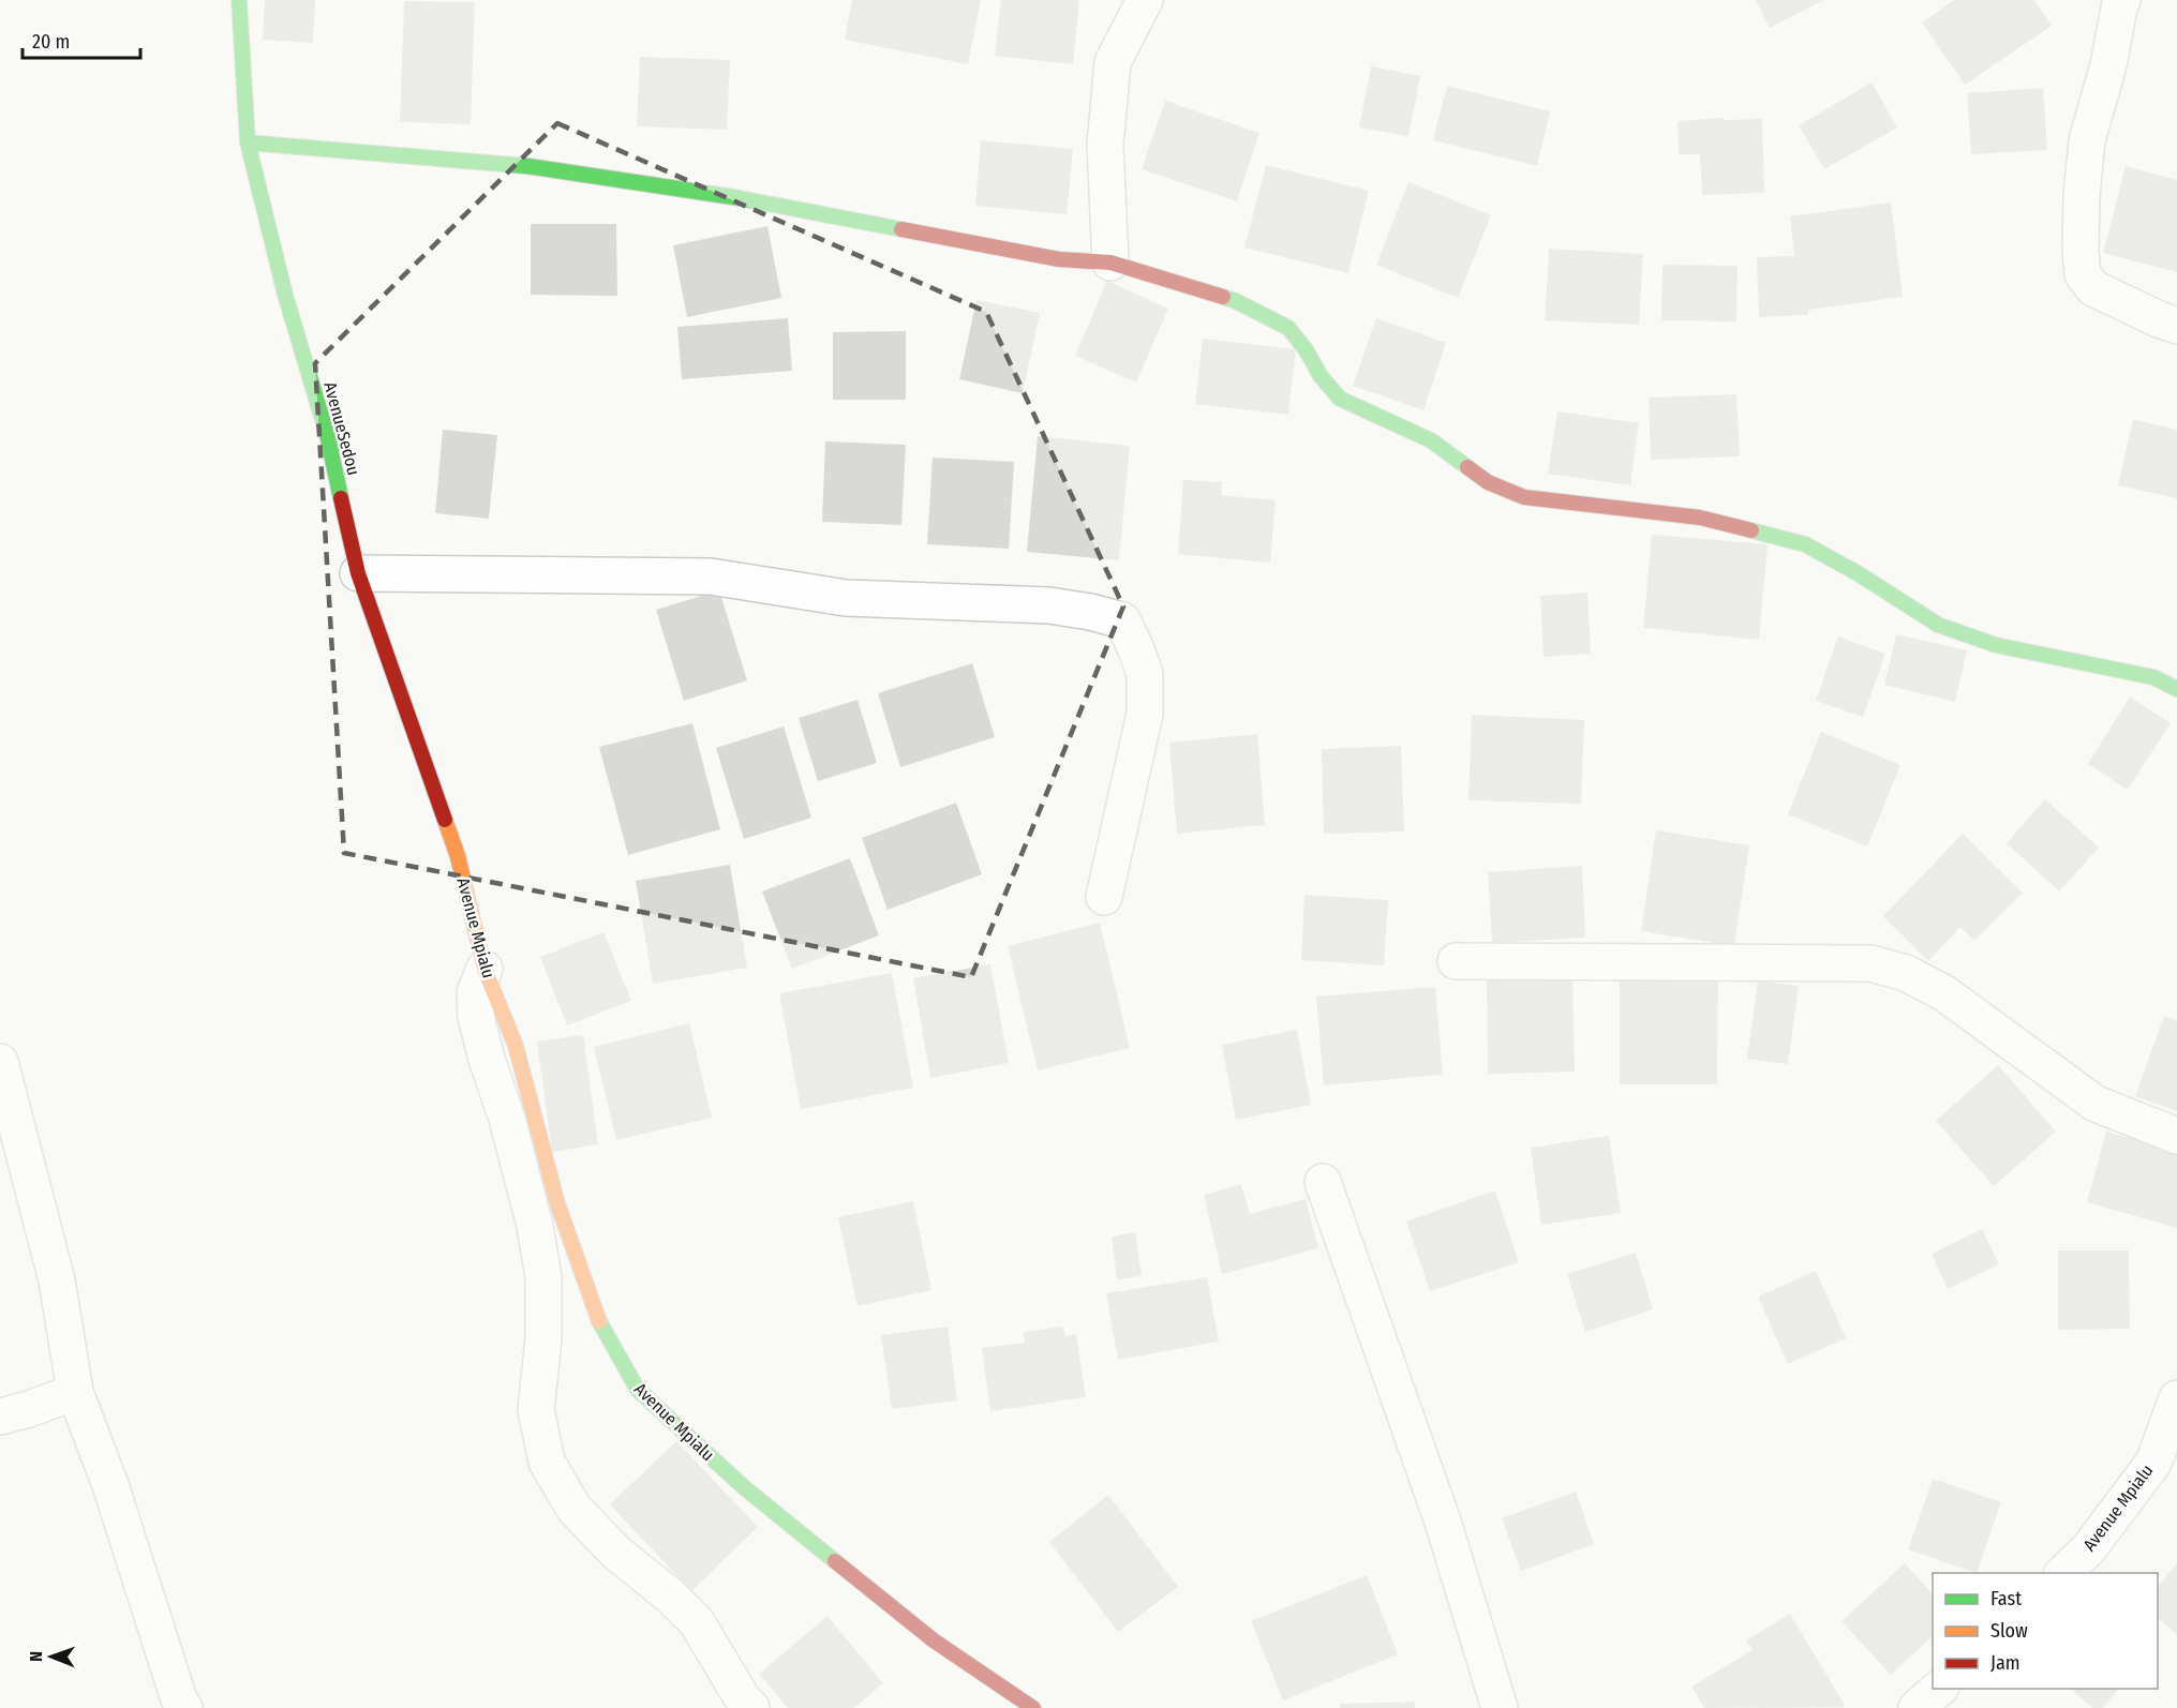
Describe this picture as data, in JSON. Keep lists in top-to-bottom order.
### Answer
{
  "streets": {
    "street": ["AvenueSedou", "Avenue Mpialu"]
  },
  "crossings": [
    ["AvenueSedou", "Avenue Mpialu"]
  ],
  "legend": ["Fast", "Slow", "Jam"],
  "scale_bar": "20 m",
  "north": "left"
}
